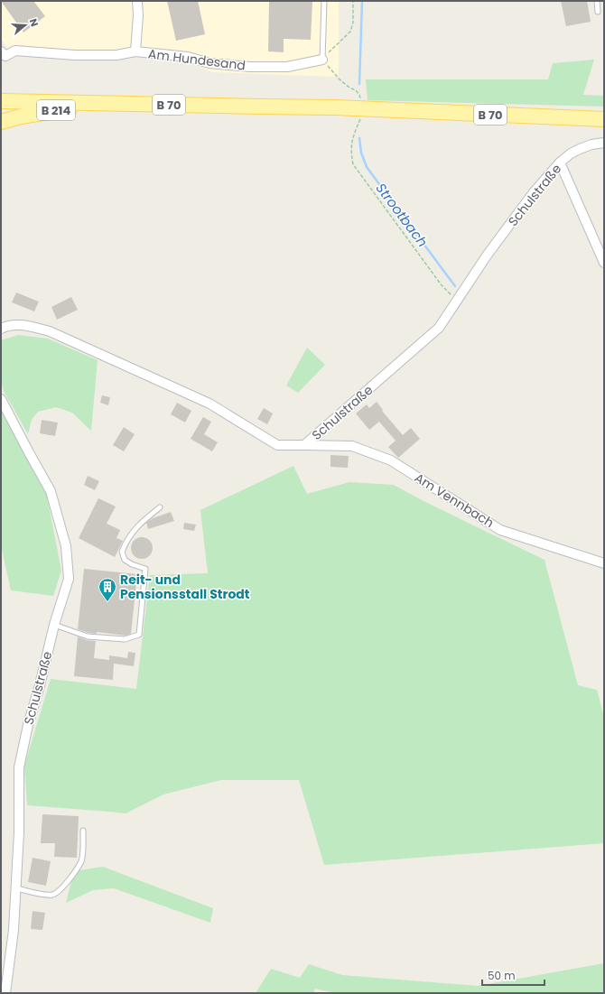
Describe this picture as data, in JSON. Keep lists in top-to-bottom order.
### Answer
{
  "streets": {
    "main road": ["B 70", "B 214"],
    "street": ["Am Hundesand", "Schulstraße", "Am Vennbach"]
  },
  "crossings": [
    ["B 70", "B 214"],
    ["Schulstraße", "Am Vennbach"]
  ],
  "water": ["Strootbach"],
  "places": {
    "building": ["Reit- und Pensionsstall Strodt"]
  },
  "scale_bar": "50 m",
  "north": "right"
}
